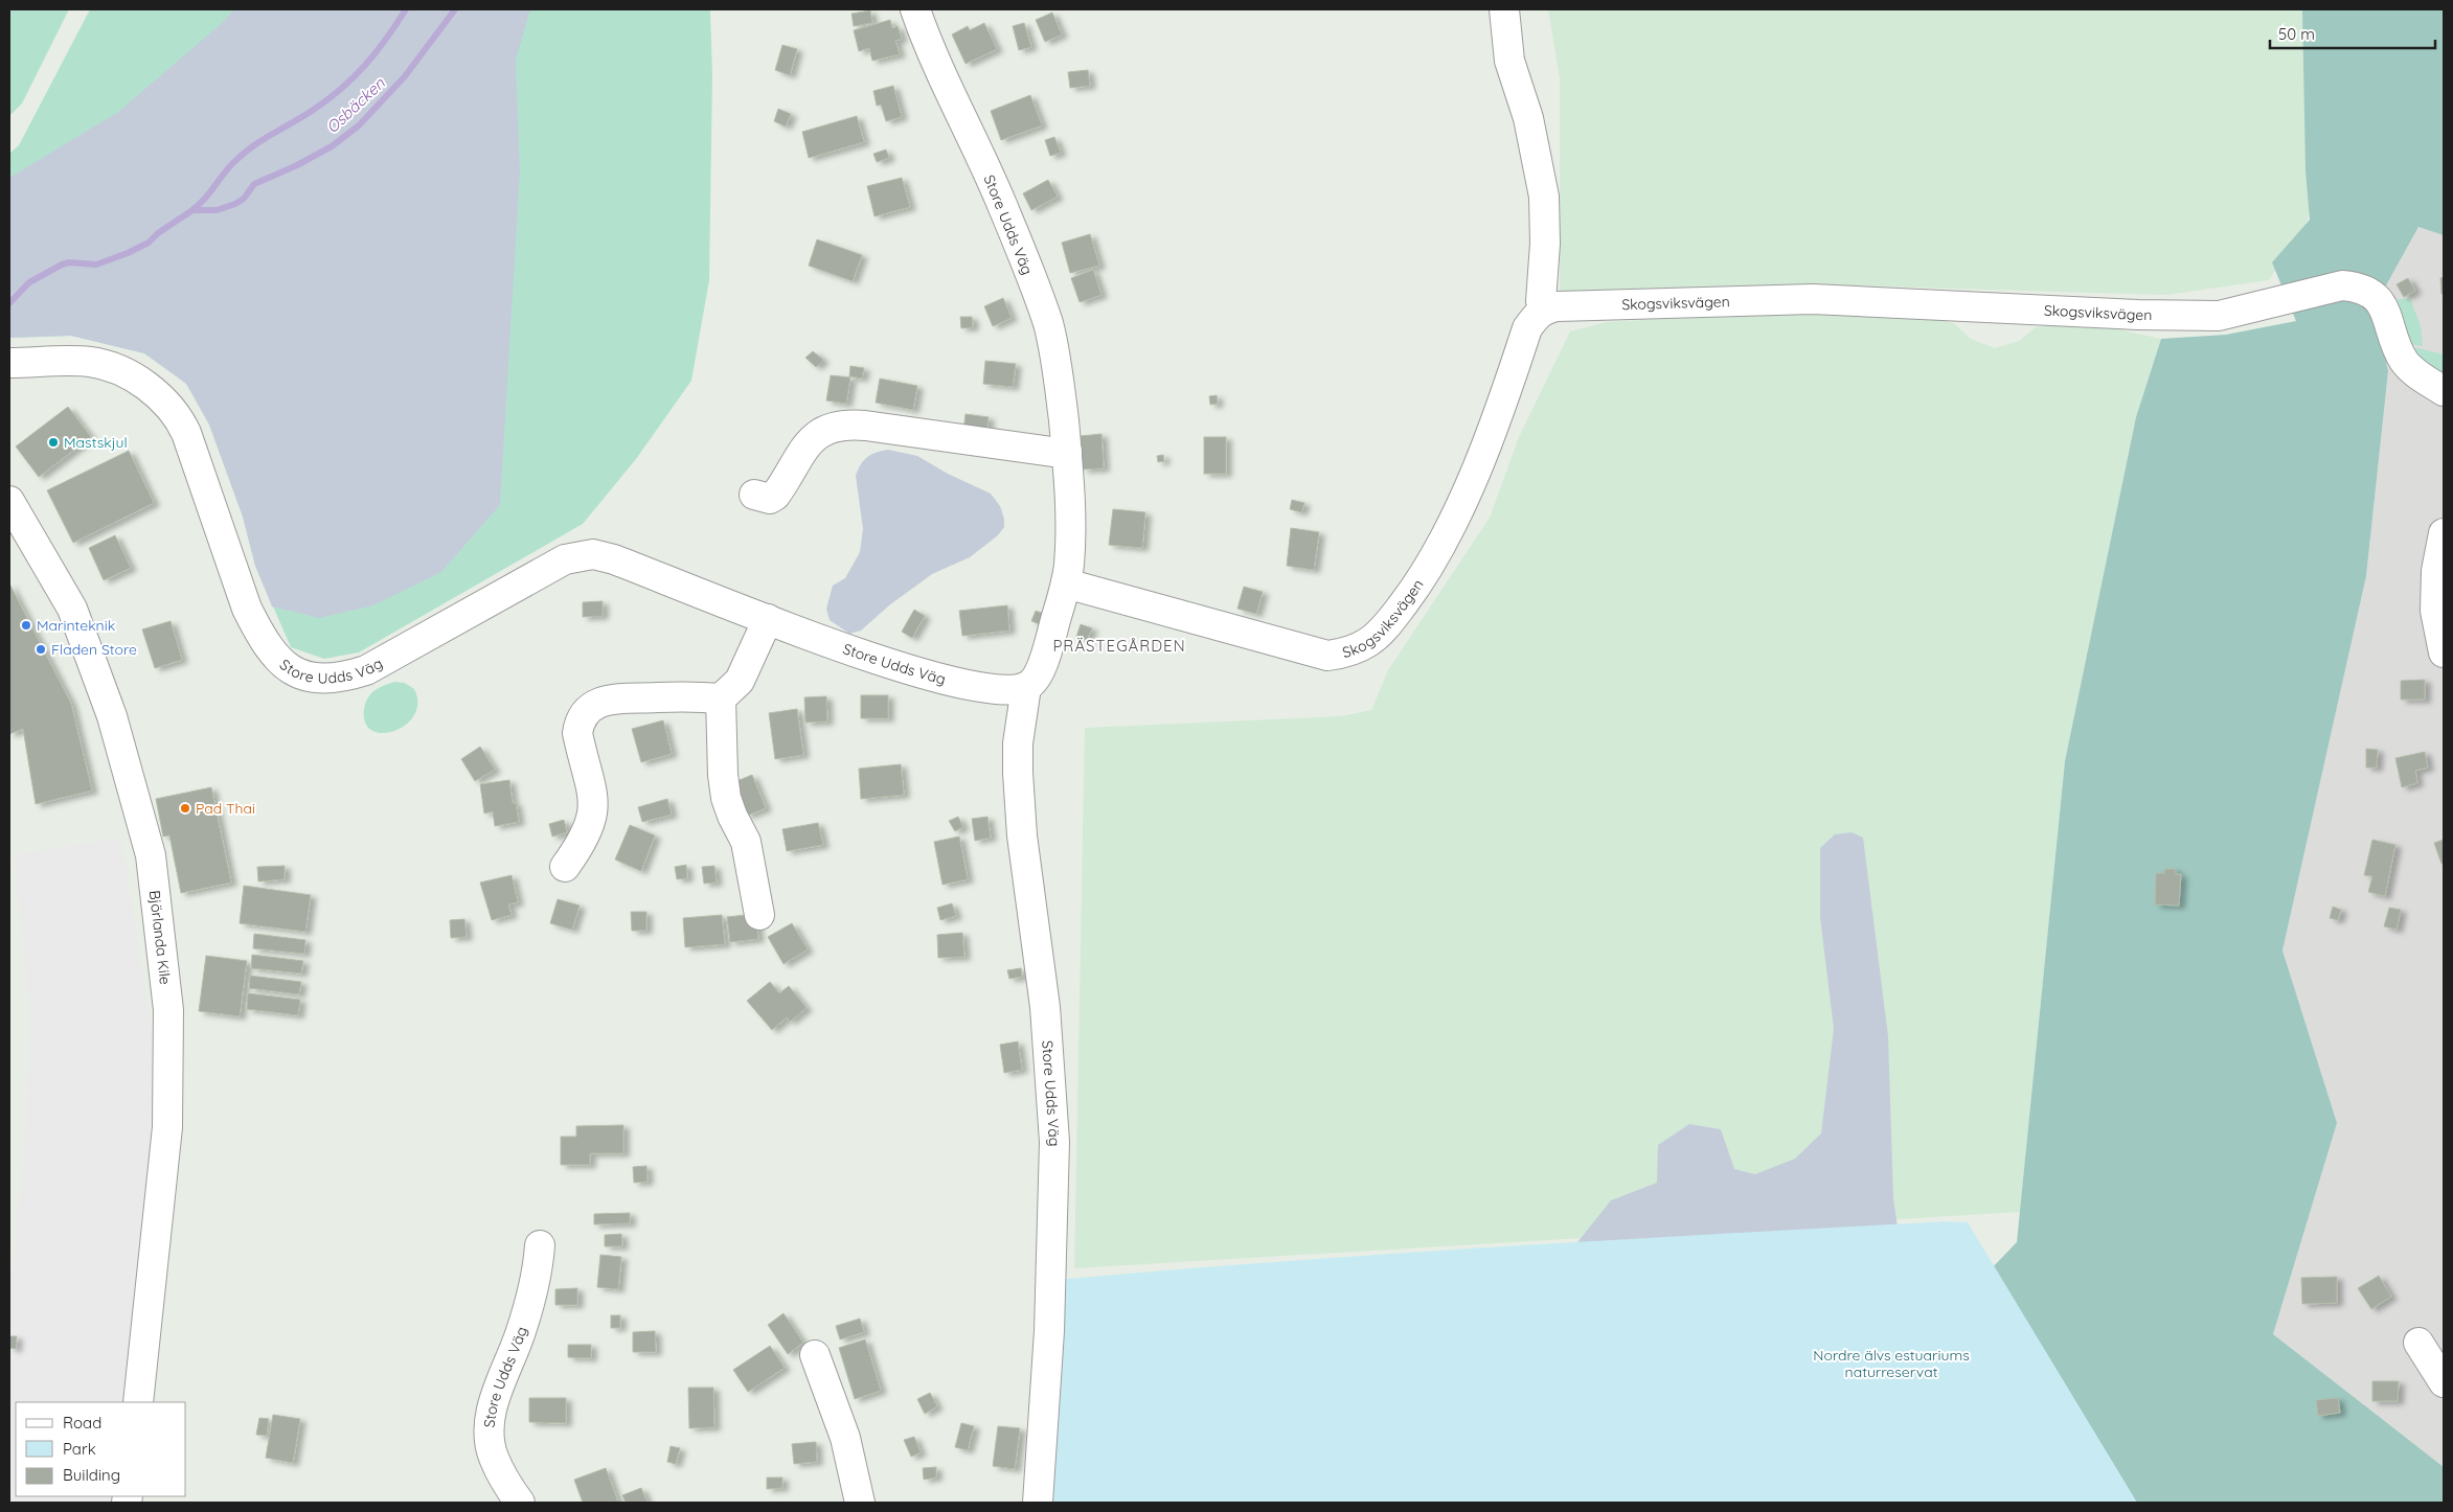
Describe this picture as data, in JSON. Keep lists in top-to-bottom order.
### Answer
{
  "streets": {
    "street": ["Store Udds Väg", "Skogsviksvägen", "Björlanda Kile"]
  },
  "crossings": [
    ["Store Udds Väg", "Skogsviksvägen"]
  ],
  "districts": ["PRÄSTEGÅRDEN"],
  "water": ["Osbäcken"],
  "parks": ["Nordre älvs estuariums naturreservat"],
  "places": [
    "Mastskjul",
    "Marinteknik",
    "Fladen Store",
    "Pad Thai"
  ],
  "legend": ["Road", "Park", "Building"],
  "scale_bar": "50 m"
}
